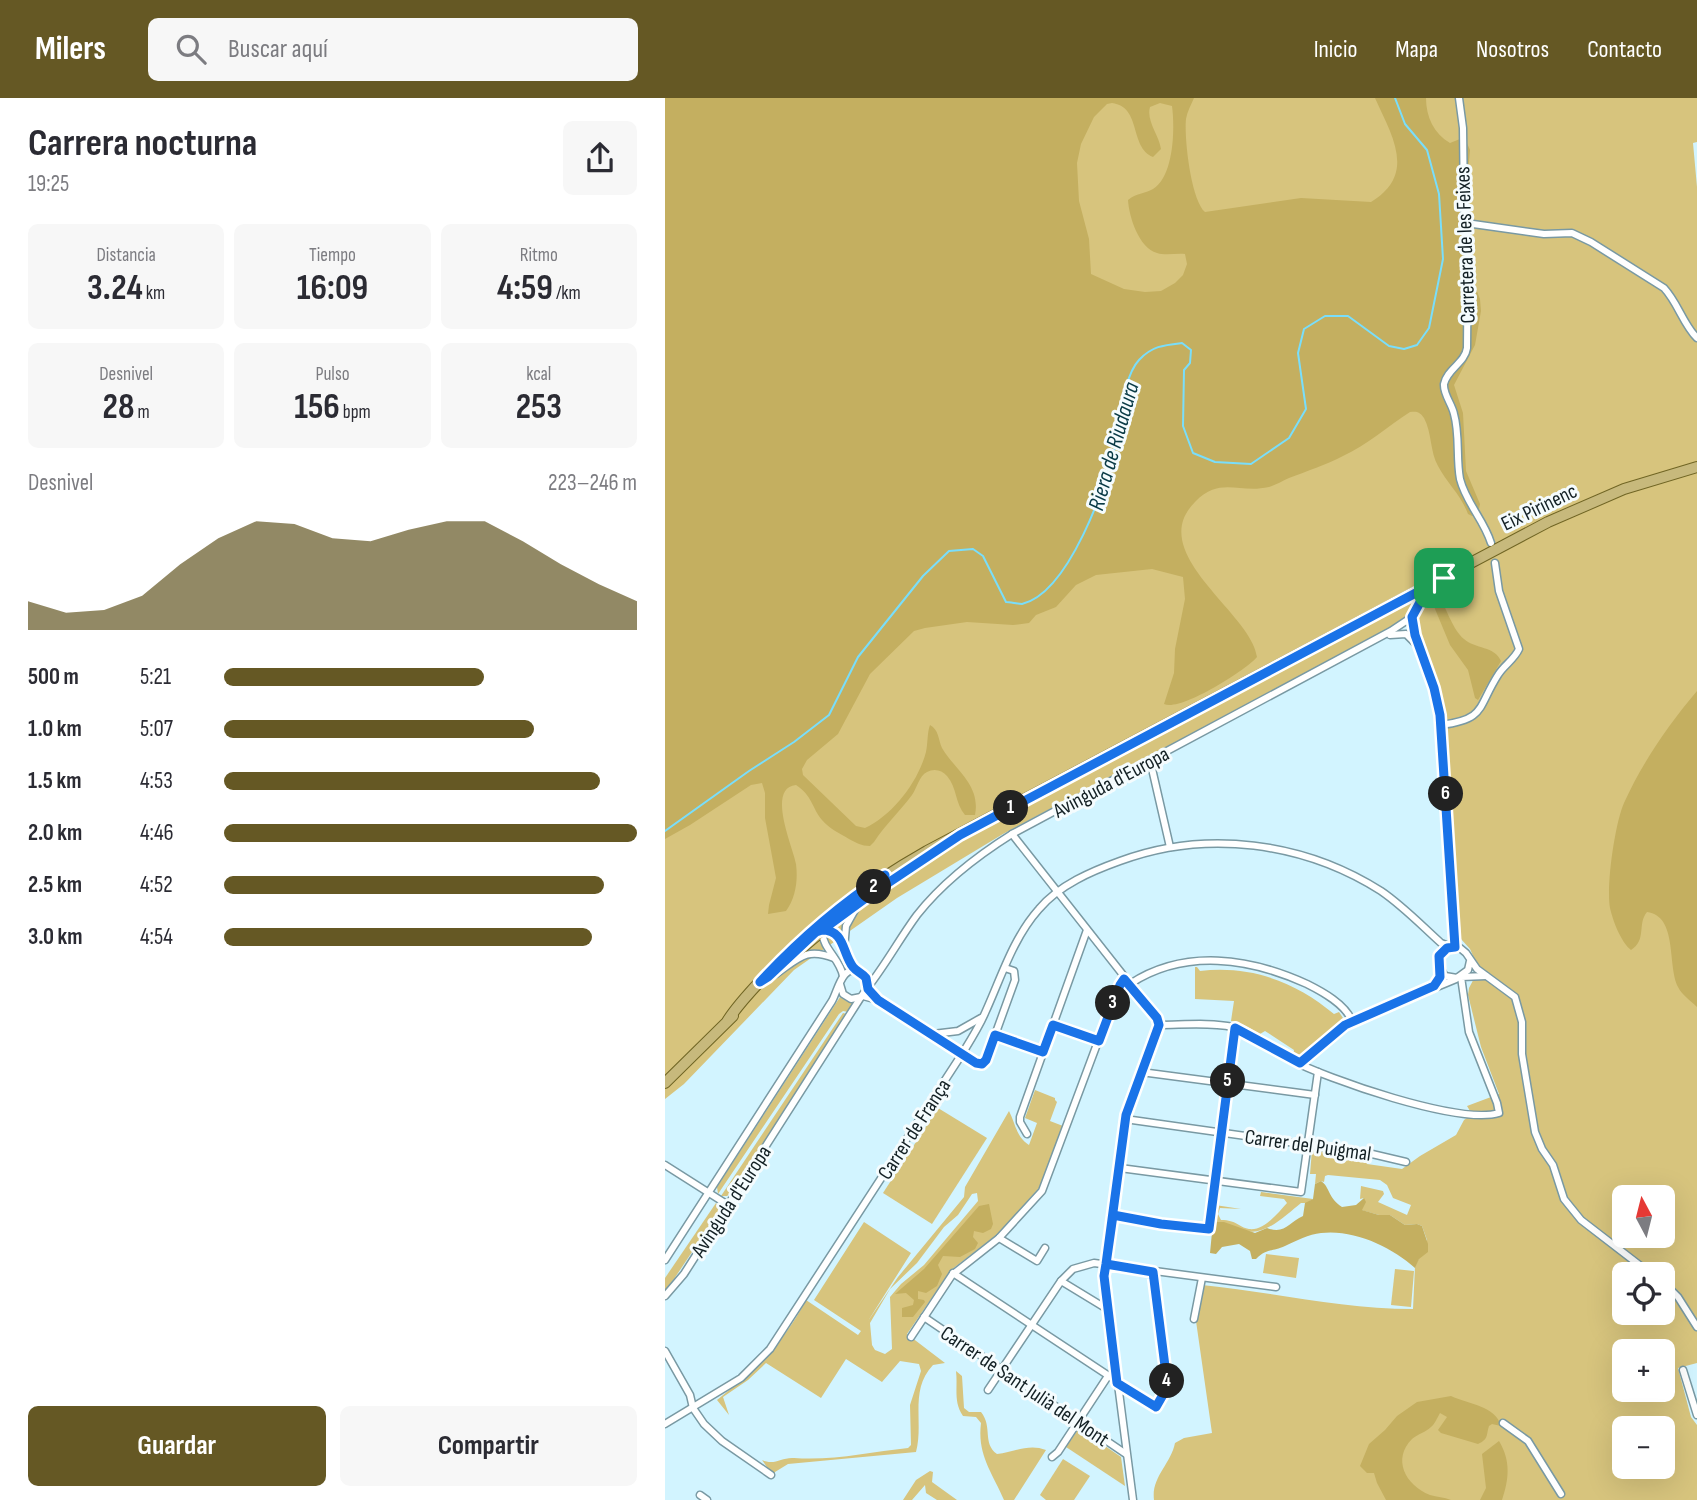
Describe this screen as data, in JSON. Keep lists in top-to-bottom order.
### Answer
{
  "streets": {
    "main road": ["Eix Pirinenc"],
    "street": [
      "Carretera de les Feixes",
      "Avinguda d'Europa",
      "Carrer de França",
      "Carrer del Puigmal",
      "Carrer de Sant Julià del Mont"
    ]
  },
  "crossings": [
    ["Eix Pirinenc", "Avinguda d'Europa"]
  ],
  "water": ["Riera de Riudaura"],
  "north": "top",
  "page": {
    "header": "Milers",
    "search": "Buscar aquí",
    "nav": [
      "Inicio",
      "Mapa",
      "Nosotros",
      "Contacto"
    ],
    "heading": ["Carrera nocturna", "19:25"],
    "stats": [
      ["Distancia", "3.24 km"],
      ["Tiempo", "16:09"],
      ["Ritmo", "4:59 /km"],
      ["Desnivel", "28 m"],
      ["Pulso", "156 bpm"],
      ["kcal", "253"]
    ],
    "chart": ["Desnivel", "223–246 m"],
    "list": [
      {
        "name": "500 m",
        "note": "5:21"
      },
      {
        "name": "1.0 km",
        "note": "5:07"
      },
      {
        "name": "1.5 km",
        "note": "4:53"
      },
      {
        "name": "2.0 km",
        "note": "4:46"
      },
      {
        "name": "2.5 km",
        "note": "4:52"
      },
      {
        "name": "3.0 km",
        "note": "4:54"
      }
    ],
    "pins": [
      "6",
      "1",
      "2",
      "3",
      "5",
      "4"
    ],
    "map_buttons": ["+", "−"],
    "buttons": ["Guardar", "Compartir"]
  }
}
